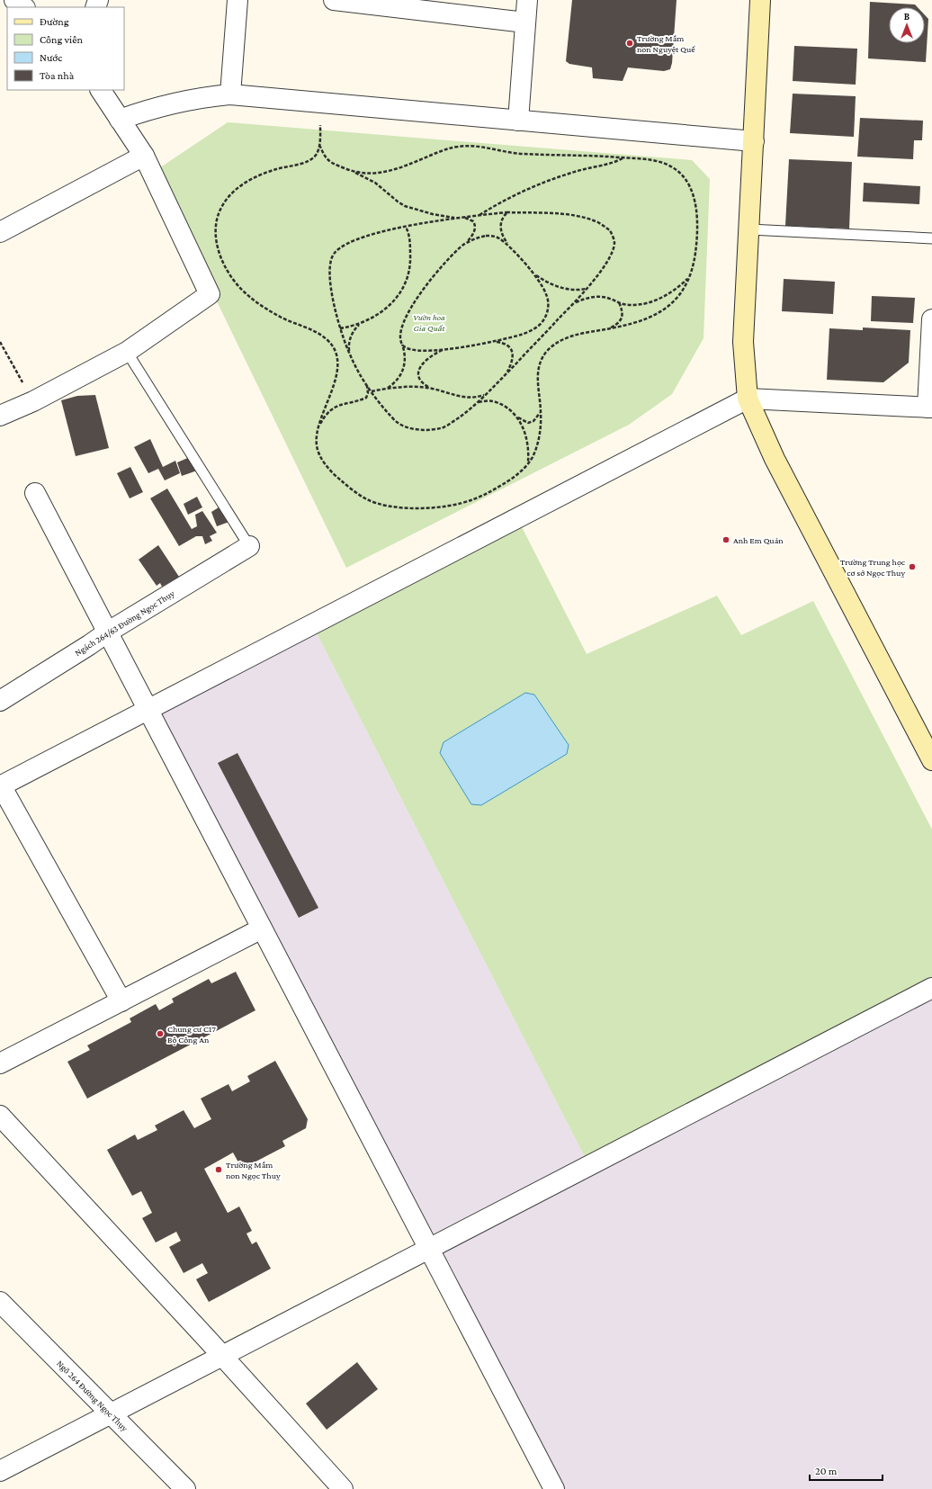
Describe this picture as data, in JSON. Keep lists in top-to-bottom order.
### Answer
{
  "streets": {
    "street": ["Ngách 264/63 Đường Ngọc Thụy", "Ngõ 264 Đường Ngọc Thụy"]
  },
  "parks": ["Vườn hoa Gia Quất"],
  "places": [
    "Trường Mầm non Nguyệt Quế",
    "Anh Em Quán",
    "Trường Trung học cơ sở Ngọc Thuỵ",
    "Chung cư C17 Bộ Công An",
    "Trường Mầm non Ngọc Thuỵ"
  ],
  "legend": [
    "Đường",
    "Công viên",
    "Nước",
    "Tòa nhà"
  ],
  "scale_bar": "20 m",
  "north": "top"
}
